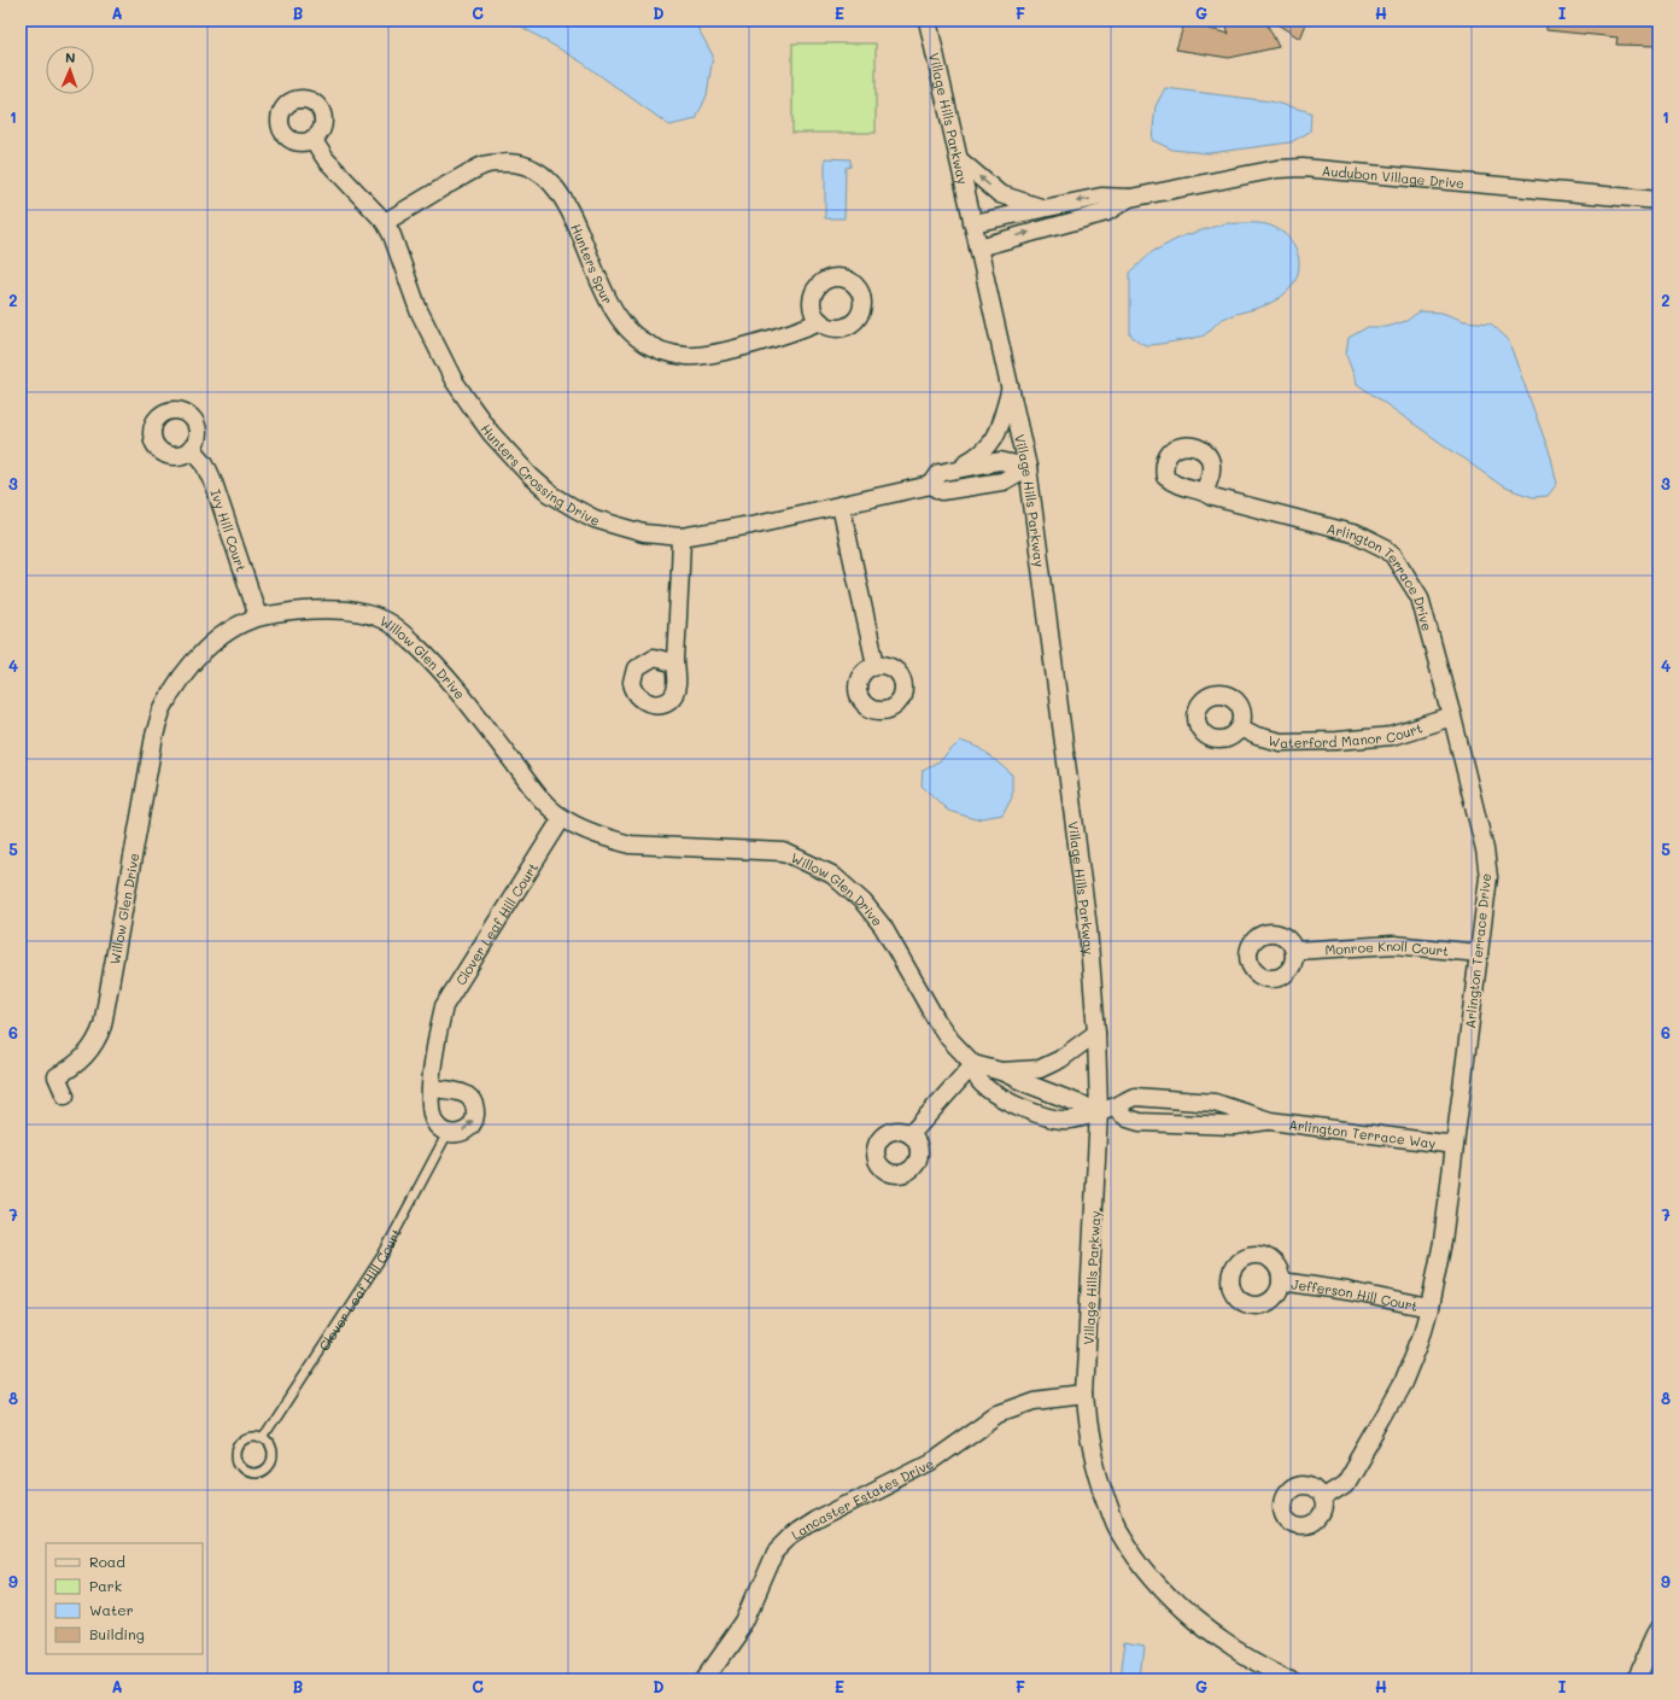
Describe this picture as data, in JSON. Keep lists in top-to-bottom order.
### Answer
{
  "streets": {
    "street": [
      "Village Hills Parkway",
      "Audubon Village Drive",
      "Hunters Spur",
      "Hunters Crossing Drive",
      "Ivy Hill Court",
      "Arlington Terrace Drive",
      "Willow Glen Drive",
      "Waterford Manor Court",
      "Clover Leaf Hill Court",
      "Monroe Knoll Court",
      "Arlington Terrace Way",
      "Jefferson Hill Court",
      "Lancaster Estates Drive"
    ]
  },
  "crossings": [
    ["Village Hills Parkway", "Audubon Village Drive"],
    ["Village Hills Parkway", "Hunters Crossing Drive"],
    ["Village Hills Parkway", "Willow Glen Drive"],
    ["Village Hills Parkway", "Arlington Terrace Way"],
    ["Village Hills Parkway", "Lancaster Estates Drive"],
    ["Hunters Spur", "Hunters Crossing Drive"],
    ["Ivy Hill Court", "Willow Glen Drive"],
    ["Arlington Terrace Drive", "Waterford Manor Court"],
    ["Arlington Terrace Drive", "Monroe Knoll Court"],
    ["Arlington Terrace Drive", "Arlington Terrace Way"],
    ["Arlington Terrace Drive", "Jefferson Hill Court"],
    ["Willow Glen Drive", "Clover Leaf Hill Court"],
    ["Willow Glen Drive", "Arlington Terrace Way"]
  ],
  "legend": [
    "Road",
    "Park",
    "Water",
    "Building"
  ],
  "north": "top",
  "grid": {
    "columns": [
      "A",
      "B",
      "C",
      "D",
      "E",
      "F",
      "G",
      "H",
      "I"
    ],
    "rows": [
      "1",
      "2",
      "3",
      "4",
      "5",
      "6",
      "7",
      "8",
      "9"
    ]
  }
}
